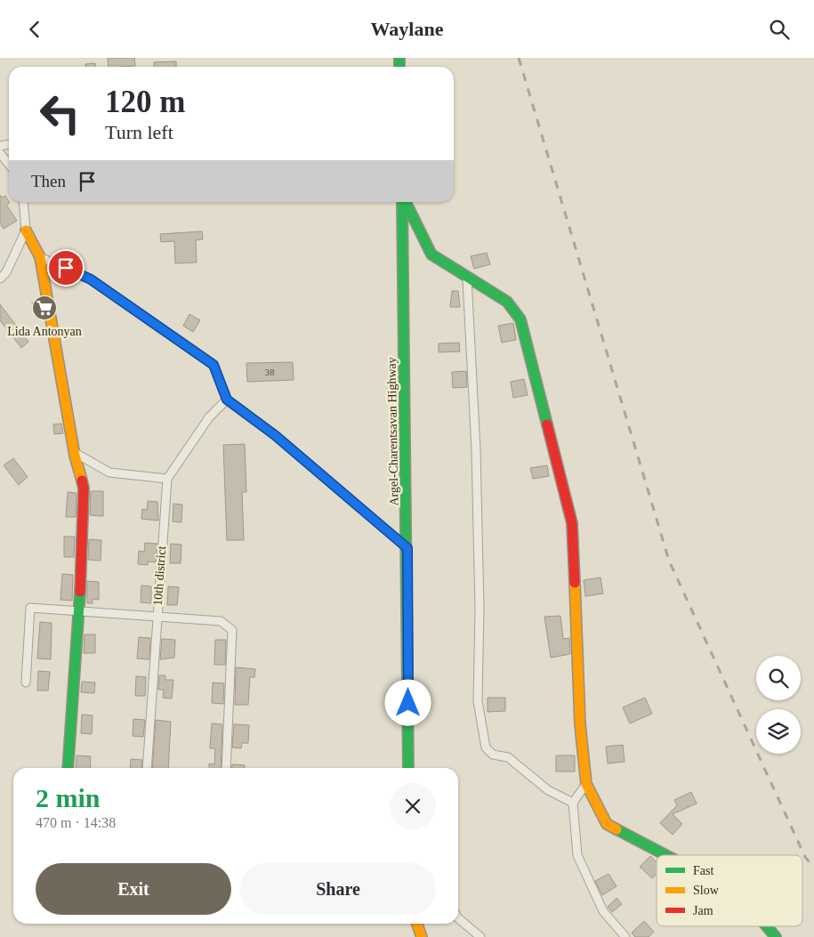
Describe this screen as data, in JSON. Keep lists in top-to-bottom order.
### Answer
{
  "streets": {
    "street": ["Argel-Charentsavan Highway", "10th district"]
  },
  "places": {
    "supermarket": ["Lida Antonyan"]
  },
  "house_numbers": ["38"],
  "legend": ["Fast", "Slow", "Jam"],
  "page": {
    "header": "Waylane",
    "turn": ["120 m", "Turn left"],
    "then": "Then",
    "heading": ["2 min", "470 m · 14:38"],
    "buttons": ["Exit", "Share"]
  }
}
